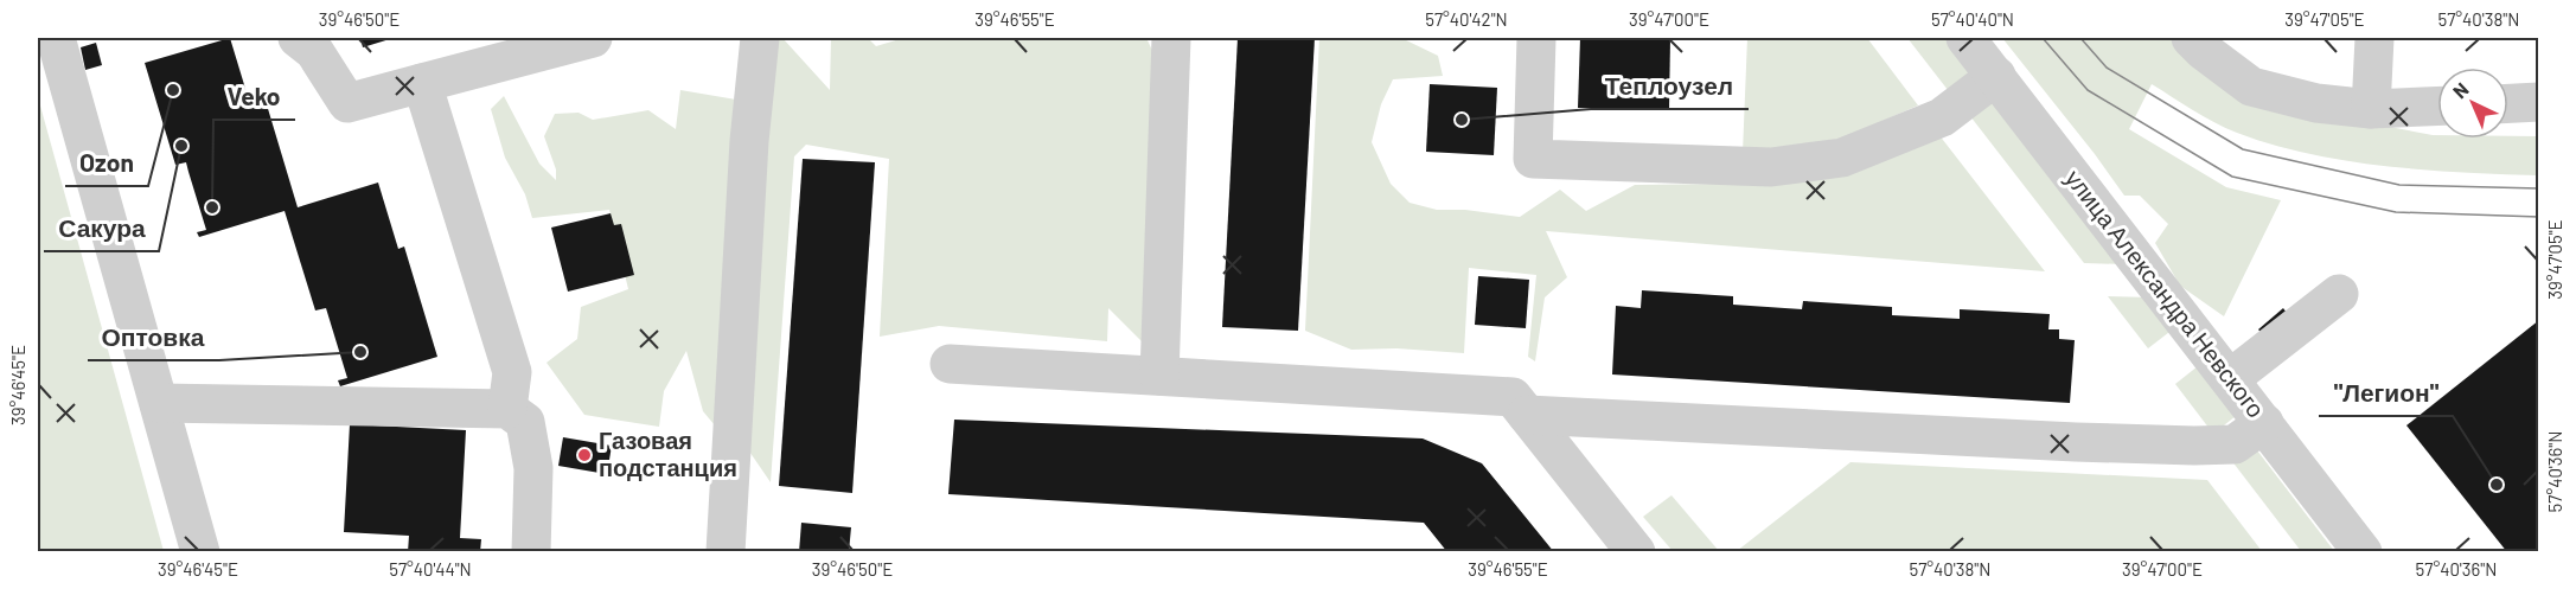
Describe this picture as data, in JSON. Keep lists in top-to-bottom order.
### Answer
{
  "streets": {
    "street": ["улица Александра Невского"]
  },
  "places": [
    "Ozon",
    "Теплоузел",
    "Сакура",
    "Veko",
    "Оптовка",
    "Газовая подстанция",
    "\"Легион\""
  ],
  "north": "top left",
  "coordinates": [
    "39°46'50\"E",
    "39°46'55\"E",
    "57°40'42\"N",
    "39°47'00\"E",
    "57°40'40\"N",
    "39°47'05\"E",
    "57°40'38\"N",
    "39°46'45\"E",
    "57°40'36\"N",
    "57°40'44\"N"
  ]
}
